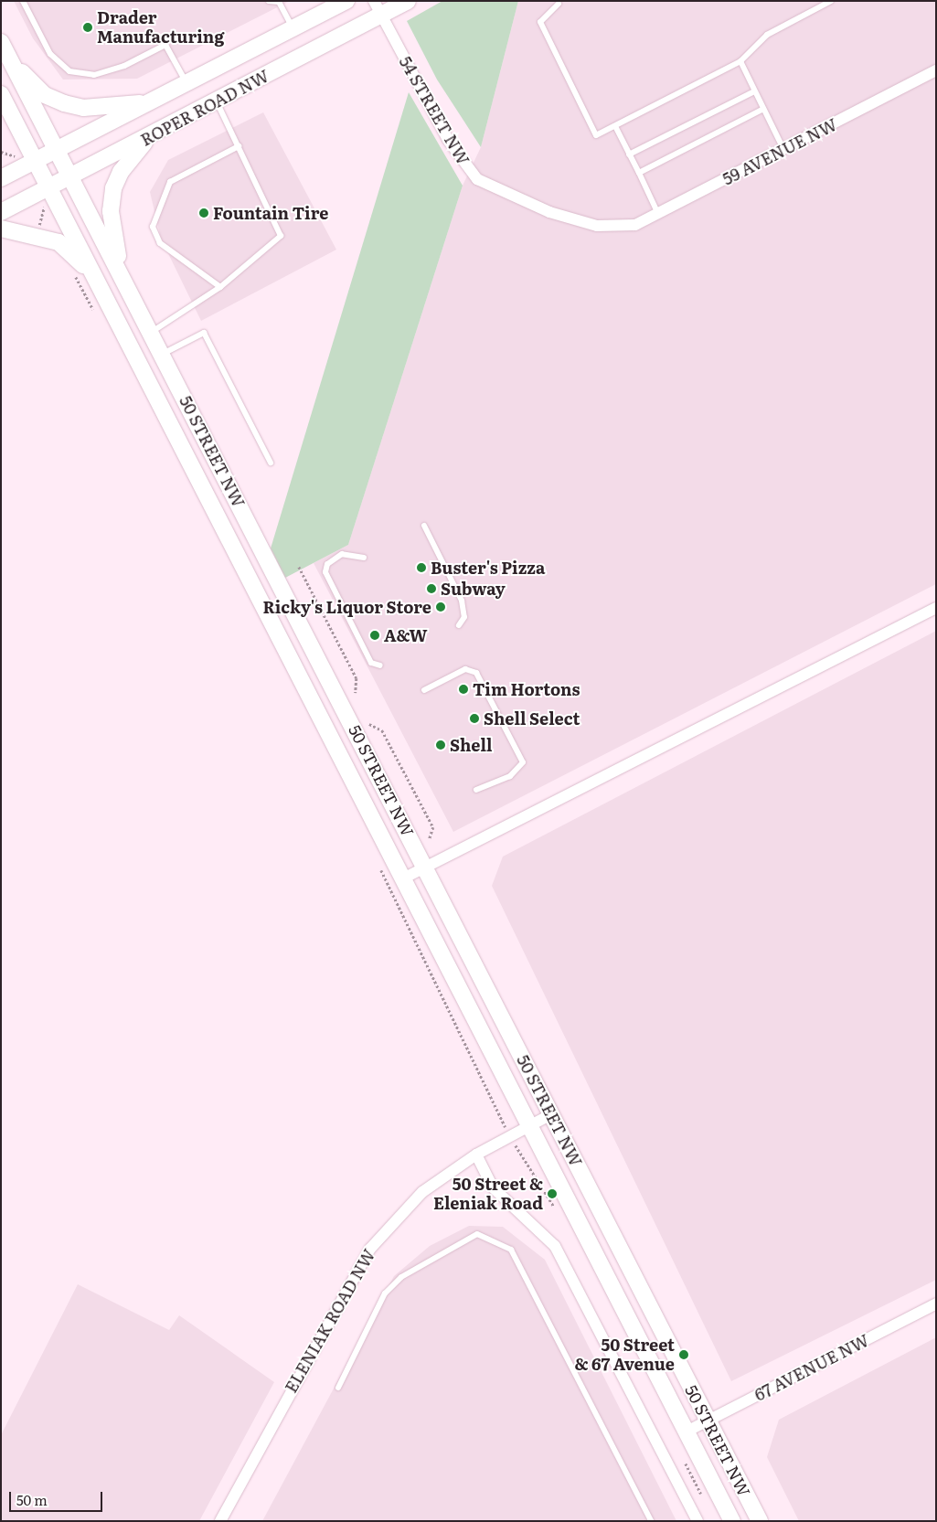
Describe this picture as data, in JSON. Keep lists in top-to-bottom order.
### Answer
{
  "streets": {
    "main road": ["ROPER ROAD NW", "50 STREET NW"],
    "street": [
      "54 STREET NW",
      "59 AVENUE NW",
      "ELENIAK ROAD NW",
      "67 AVENUE NW"
    ]
  },
  "crossings": [
    ["ROPER ROAD NW", "54 STREET NW"],
    ["ROPER ROAD NW", "50 STREET NW"],
    ["54 STREET NW", "59 AVENUE NW"],
    ["50 STREET NW", "ELENIAK ROAD NW"],
    ["50 STREET NW", "67 AVENUE NW"]
  ],
  "places": [
    "Drader Manufacturing",
    "Fountain Tire",
    "Buster's Pizza",
    "Subway",
    "Ricky's Liquor Store",
    "A&W",
    "Tim Hortons",
    "Shell Select",
    "Shell",
    "50 Street & Eleniak Road",
    "50 Street & 67 Avenue"
  ],
  "scale_bar": "50 m"
}
